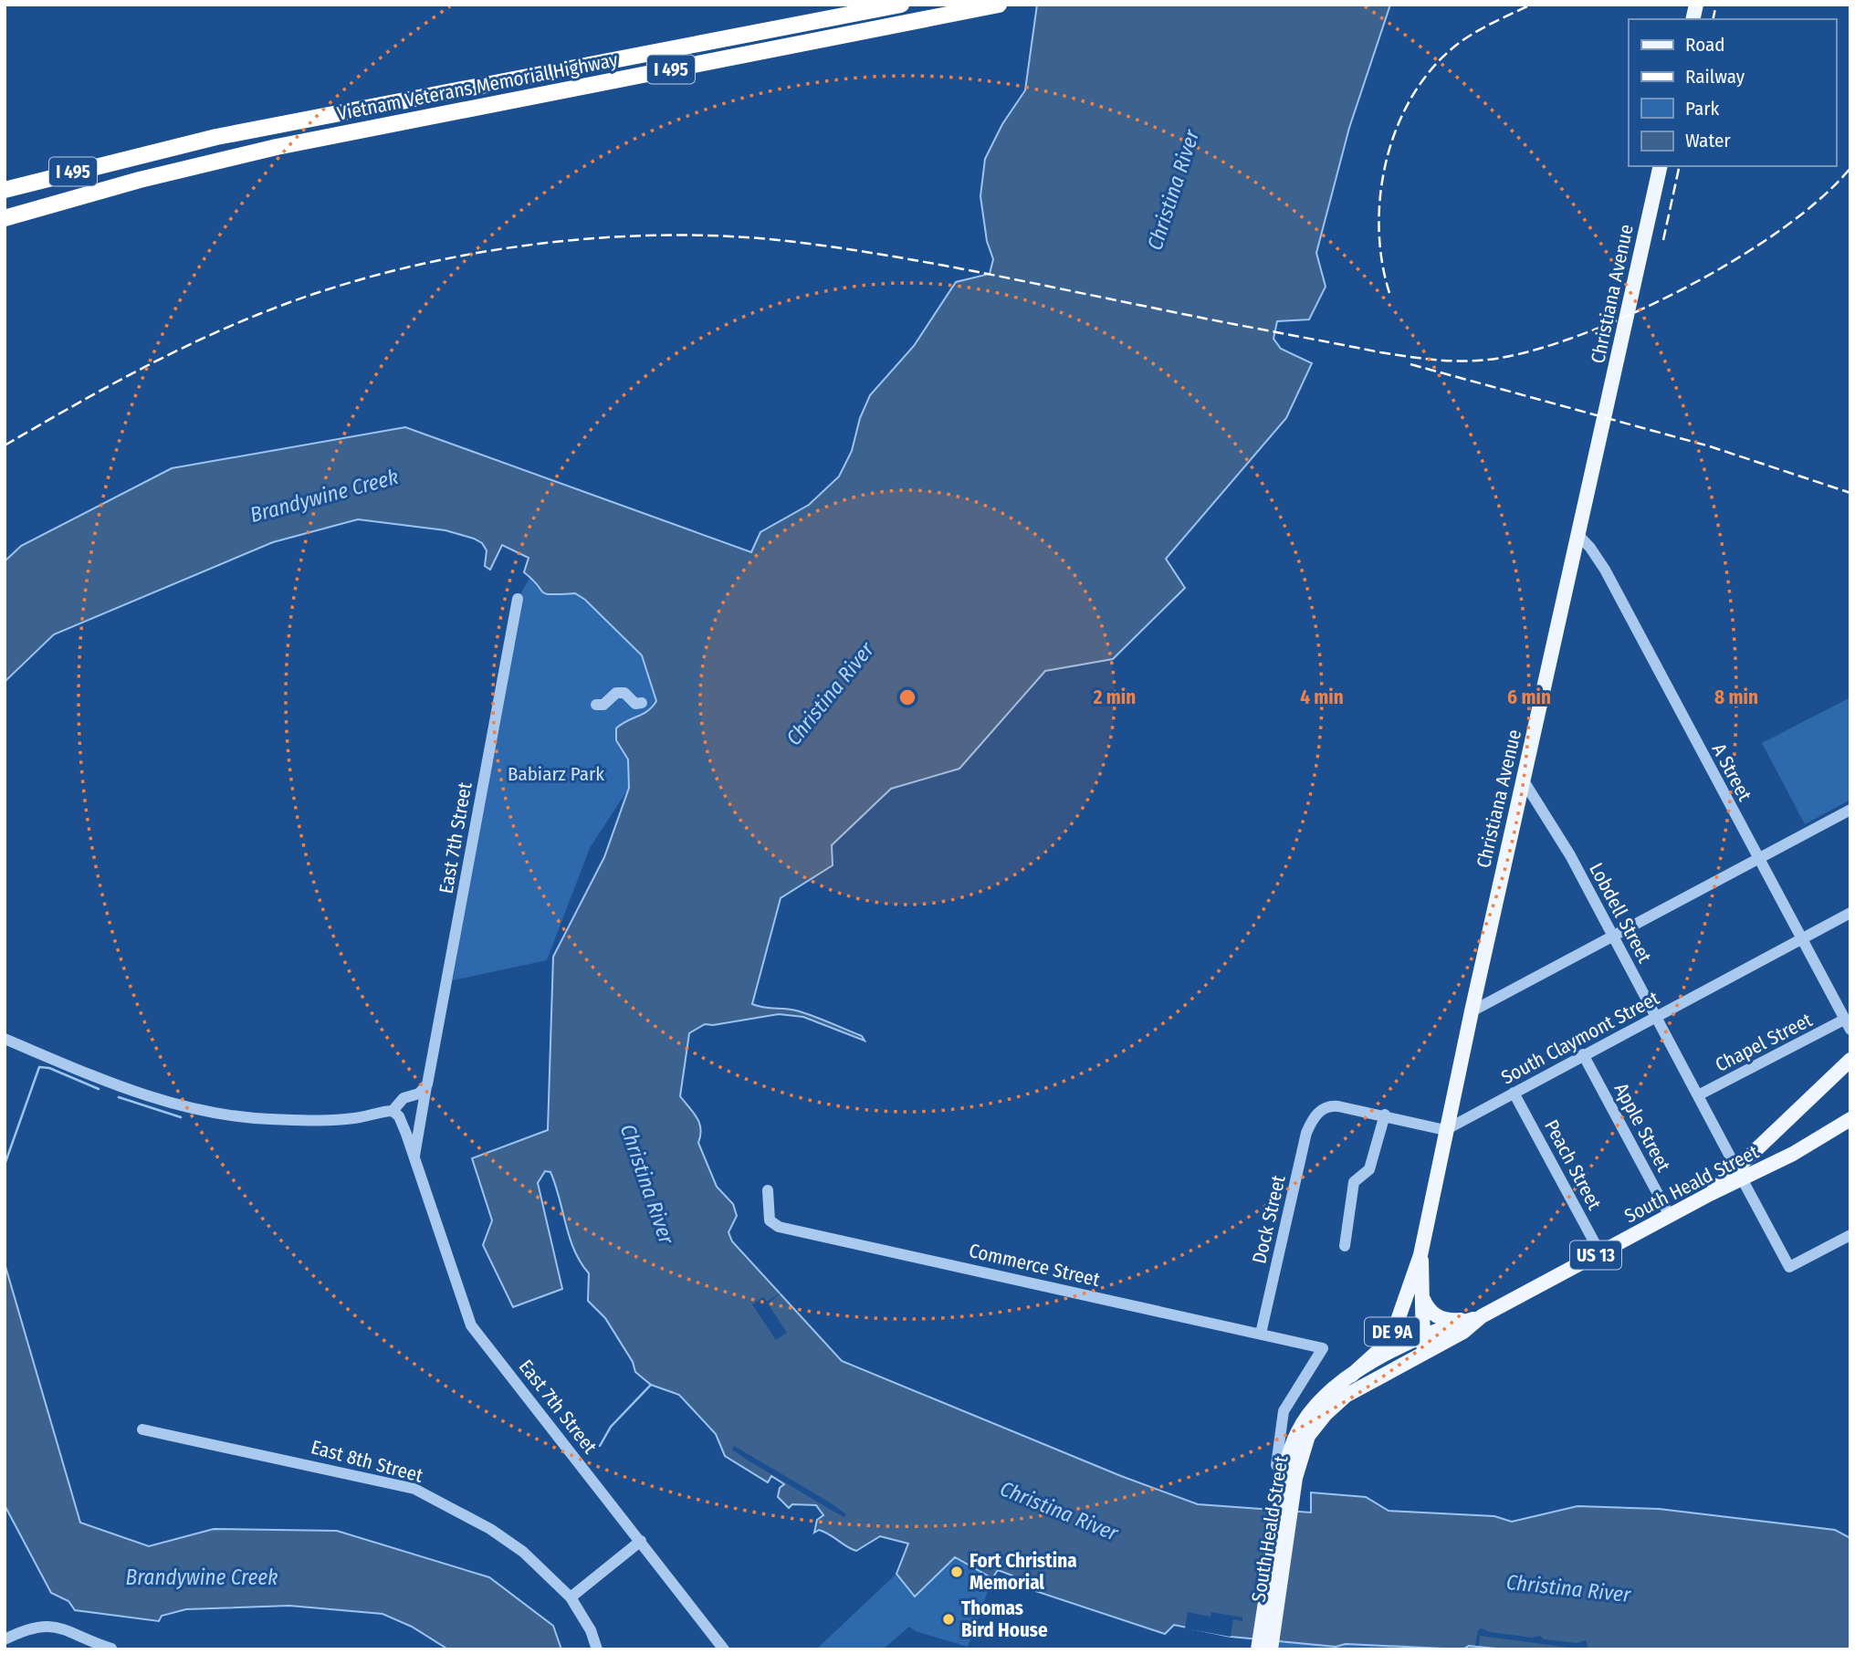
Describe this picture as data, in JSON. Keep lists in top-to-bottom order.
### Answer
{
  "streets": {
    "highway": ["I 495", "Vietnam Veterans Memorial Highway"],
    "main road": [
      "Christiana Avenue",
      "South Heald Street",
      "US 13",
      "DE 9A"
    ],
    "street": [
      "A Street",
      "East 7th Street",
      "Lobdell Street",
      "South Claymont Street",
      "Chapel Street",
      "Apple Street",
      "Peach Street",
      "Dock Street",
      "Commerce Street",
      "East 8th Street"
    ]
  },
  "crossings": [
    ["Christiana Avenue", "A Street"],
    ["Christiana Avenue", "Lobdell Street"],
    ["Christiana Avenue", "South Claymont Street"],
    ["Christiana Avenue", "South Heald Street"],
    ["Christiana Avenue", "DE 9A"],
    ["A Street", "South Claymont Street"],
    ["A Street", "Chapel Street"],
    ["Lobdell Street", "South Claymont Street"],
    ["Lobdell Street", "Chapel Street"],
    ["Lobdell Street", "South Heald Street"],
    ["Lobdell Street", "US 13"],
    ["South Claymont Street", "Apple Street"],
    ["South Claymont Street", "Peach Street"],
    ["Apple Street", "South Heald Street"],
    ["Peach Street", "South Heald Street"],
    ["South Heald Street", "US 13"],
    ["South Heald Street", "DE 9A"],
    ["Dock Street", "Commerce Street"]
  ],
  "water": ["Christina River", "Brandywine Creek"],
  "parks": ["Babiarz Park"],
  "places": ["Fort Christina Memorial", "Thomas Bird House"],
  "legend": [
    "Road",
    "Railway",
    "Park",
    "Water"
  ],
  "rings": [
    "2 min",
    "4 min",
    "6 min",
    "8 min"
  ]
}
